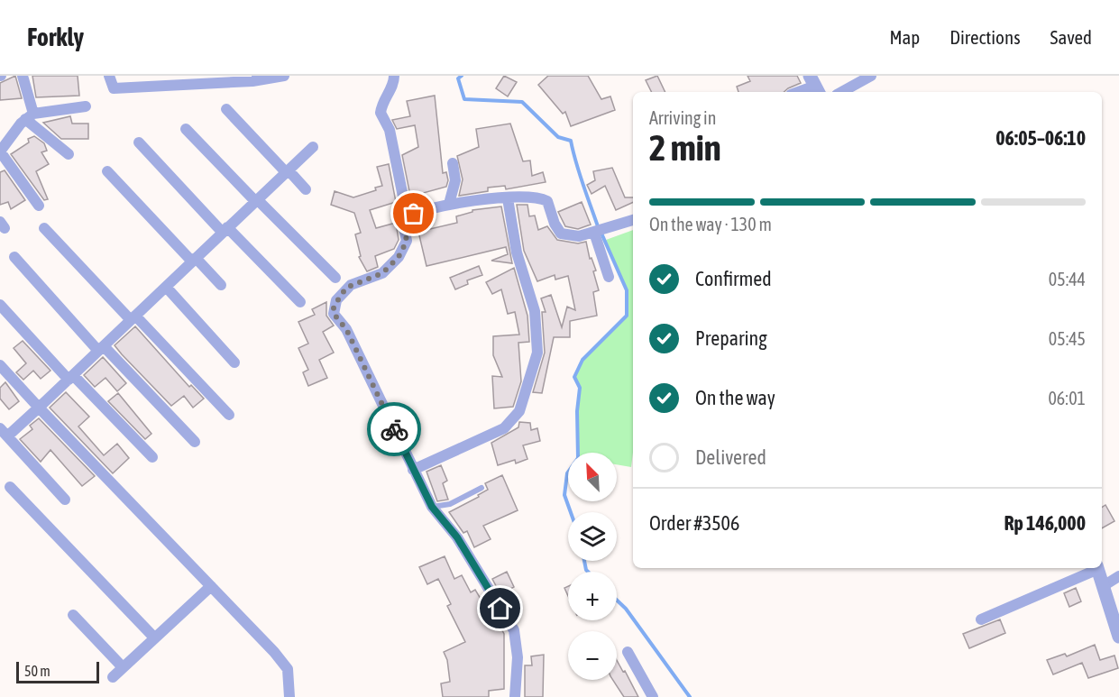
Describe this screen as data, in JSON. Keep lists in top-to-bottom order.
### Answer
{
  "scale_bar": "50 m",
  "north": "top left",
  "page": {
    "header": "Forkly",
    "nav": ["Map", "Directions", "Saved"],
    "heading": ["2 min", "Arriving in", "06:05–06:10"],
    "panel": ["Order #3506", "Rp 146,000"],
    "bar": "On the way · 130 m",
    "list": [
      ["Confirmed", "05:44"],
      ["Preparing", "05:45"],
      ["On the way", "06:01"],
      "Delivered"
    ],
    "map_buttons": ["+", "−"],
    "scale": "50 m"
  }
}
